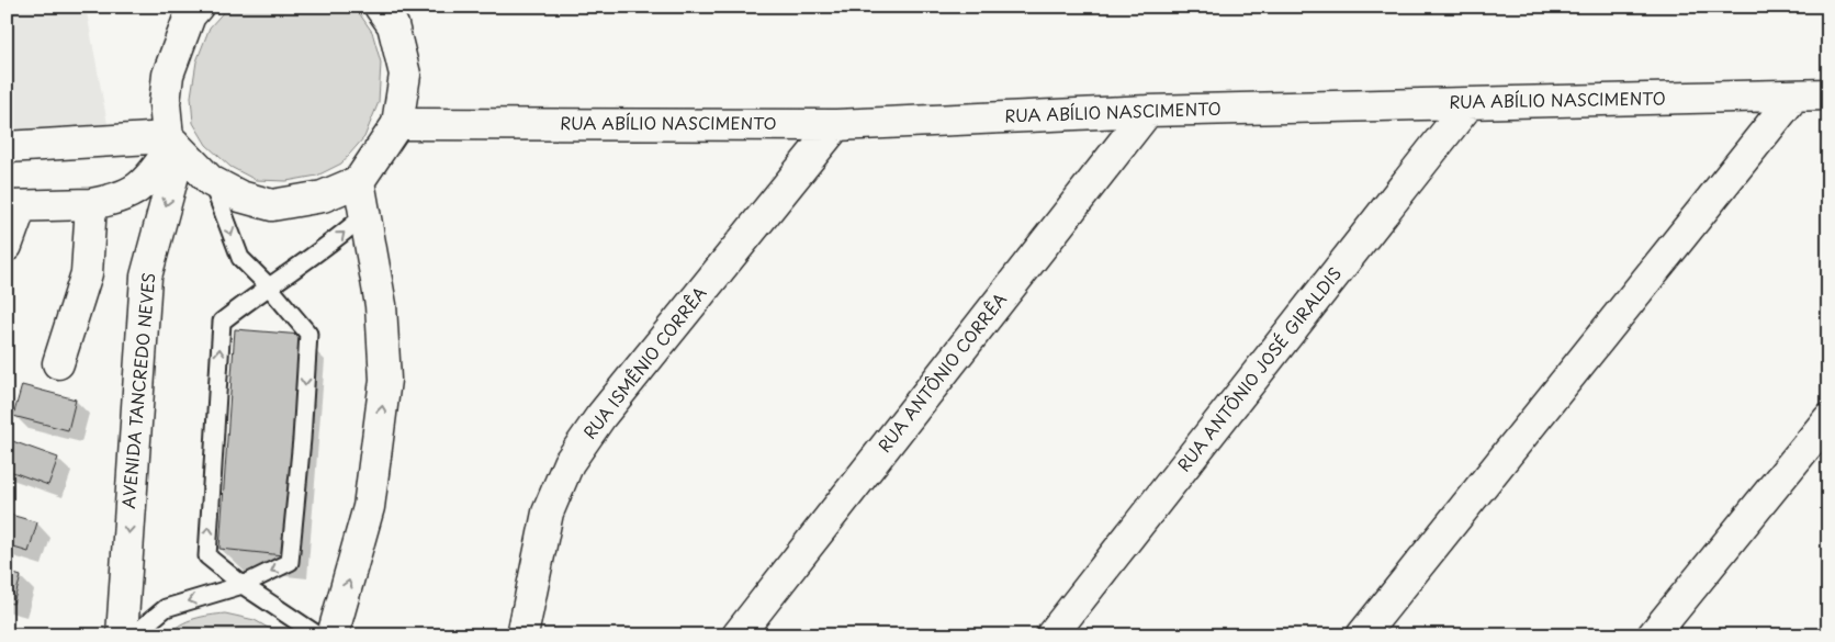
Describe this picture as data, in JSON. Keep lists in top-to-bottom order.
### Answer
{
  "streets": {
    "street": [
      "RUA ABÍLIO NASCIMENTO",
      "RUA ISMÊNIO CORRÊA",
      "RUA ANTÔNIO JOSÉ GIRALDIS",
      "RUA ANTÔNIO CORRÊA",
      "AVENIDA TANCREDO NEVES"
    ]
  },
  "crossings": [
    ["RUA ABÍLIO NASCIMENTO", "RUA ISMÊNIO CORRÊA"],
    ["RUA ABÍLIO NASCIMENTO", "RUA ANTÔNIO JOSÉ GIRALDIS"],
    ["RUA ABÍLIO NASCIMENTO", "RUA ANTÔNIO CORRÊA"]
  ]
}
